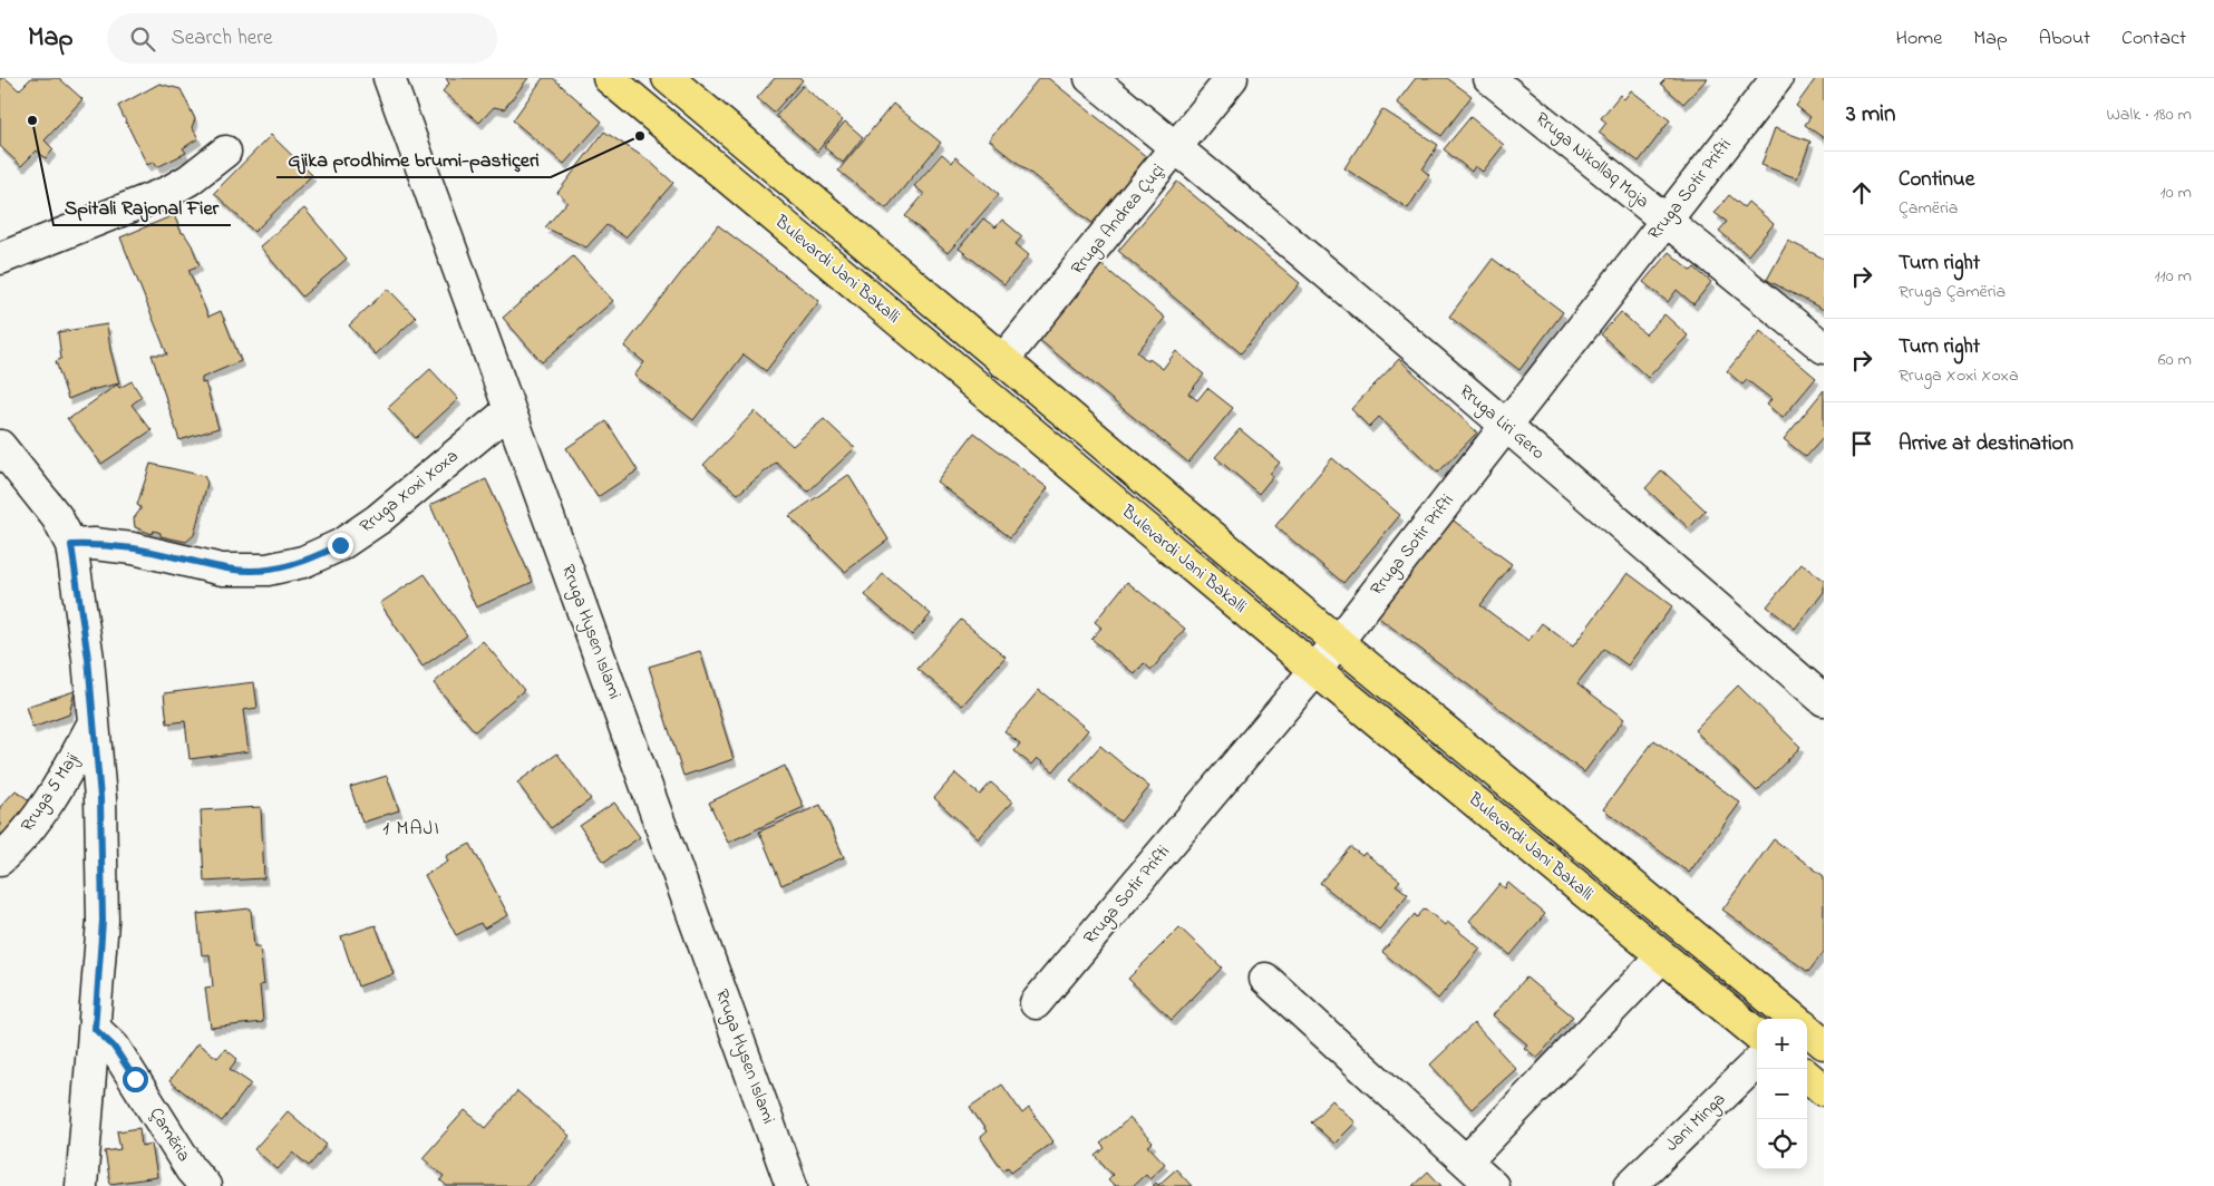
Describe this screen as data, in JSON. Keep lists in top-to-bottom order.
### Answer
{
  "streets": {
    "main road": ["Bulevardi Jani Bakalli"],
    "street": [
      "Rruga Nikollaq Moja",
      "Rruga Sotir Prifti",
      "Rruga Andrea Çuçi",
      "Rruga Liri Gero",
      "Rruga Xoxi Xoxa",
      "Rruga Hysen Islami",
      "Rruga 5 Maji",
      "Jani Minga",
      "Çamëria"
    ]
  },
  "crossings": [
    ["Rruga Nikollaq Moja", "Rruga Sotir Prifti"],
    ["Rruga Sotir Prifti", "Bulevardi Jani Bakalli"],
    ["Rruga Sotir Prifti", "Rruga Liri Gero"],
    ["Rruga Andrea Çuçi", "Bulevardi Jani Bakalli"],
    ["Rruga Andrea Çuçi", "Rruga Liri Gero"],
    ["Rruga Xoxi Xoxa", "Rruga Hysen Islami"]
  ],
  "districts": ["1 MAJI"],
  "places": ["Spitali Rajonal Fier", "Gjika prodhime brumi-pastiçeri"],
  "page": {
    "header": "Map",
    "search": "Search here",
    "nav": [
      "Home",
      "Map",
      "About",
      "Contact"
    ],
    "heading": ["3 min", "Walk · 180 m"],
    "list": [
      ["Continue", "Çamëria", "10 m"],
      ["Turn right", "Rruga Çamëria", "110 m"],
      ["Turn right", "Rruga Xoxi Xoxa", "60 m"],
      "Arrive at destination"
    ],
    "map_buttons": ["+", "−"]
  }
}
